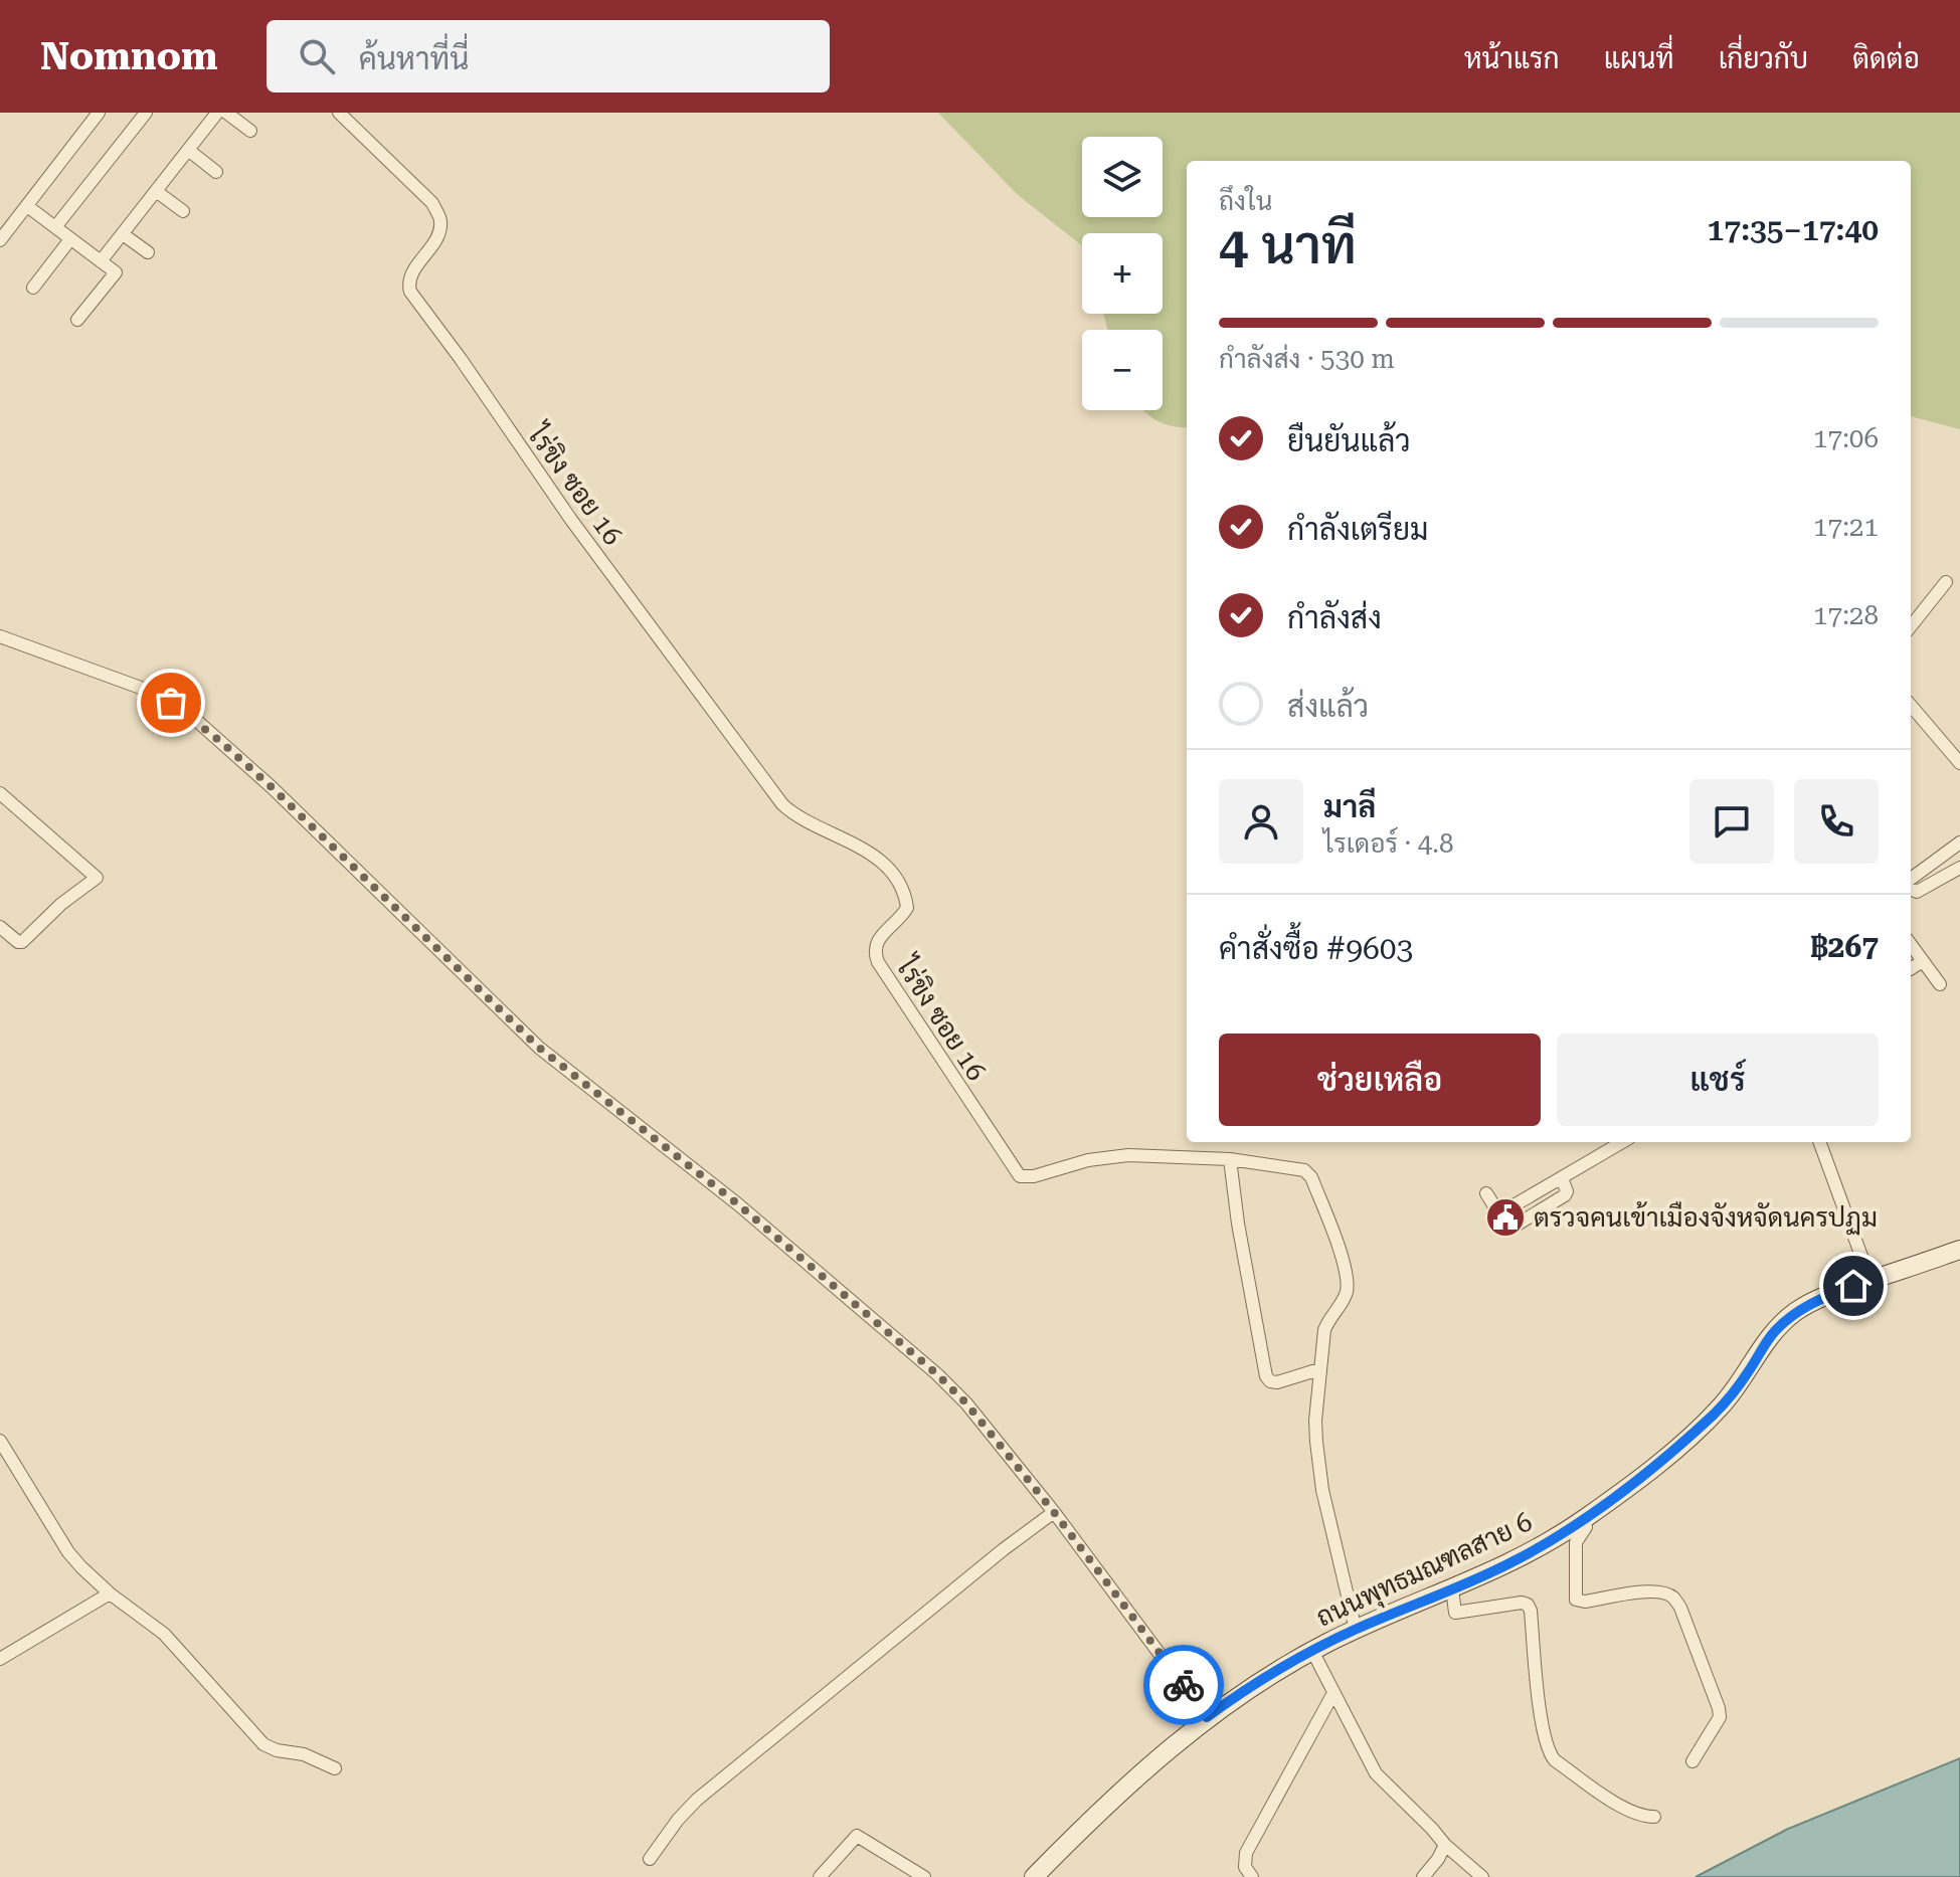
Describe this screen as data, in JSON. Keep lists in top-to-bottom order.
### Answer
{
  "streets": {
    "main road": ["ถนนพุทธมณฑลสาย 6"],
    "street": ["ไร่ขิง ซอย 16"]
  },
  "crossings": [
    ["ไร่ขิง ซอย 16", "ถนนพุทธมณฑลสาย 6"]
  ],
  "places": {
    "public building": ["ตรวจคนเข้าเมืองจังหจัดนครปฏม"]
  },
  "page": {
    "header": "Nomnom",
    "search": "ค้นหาที่นี่",
    "nav": [
      "หน้าแรก",
      "แผนที่",
      "เกี่ยวกับ",
      "ติดต่อ"
    ],
    "map_buttons": ["+", "−"],
    "heading": ["4 นาที", "ถึงใน", "17:35–17:40"],
    "panel": [
      "มาลี",
      "ไรเดอร์ · 4.8",
      "คำสั่งซื้อ #9603",
      "฿267"
    ],
    "bar": "กำลังส่ง · 530 m",
    "list": [
      ["ยืนยันแล้ว", "17:06"],
      ["กำลังเตรียม", "17:21"],
      ["กำลังส่ง", "17:28"],
      "ส่งแล้ว"
    ],
    "buttons": ["ช่วยเหลือ", "แชร์"]
  }
}
